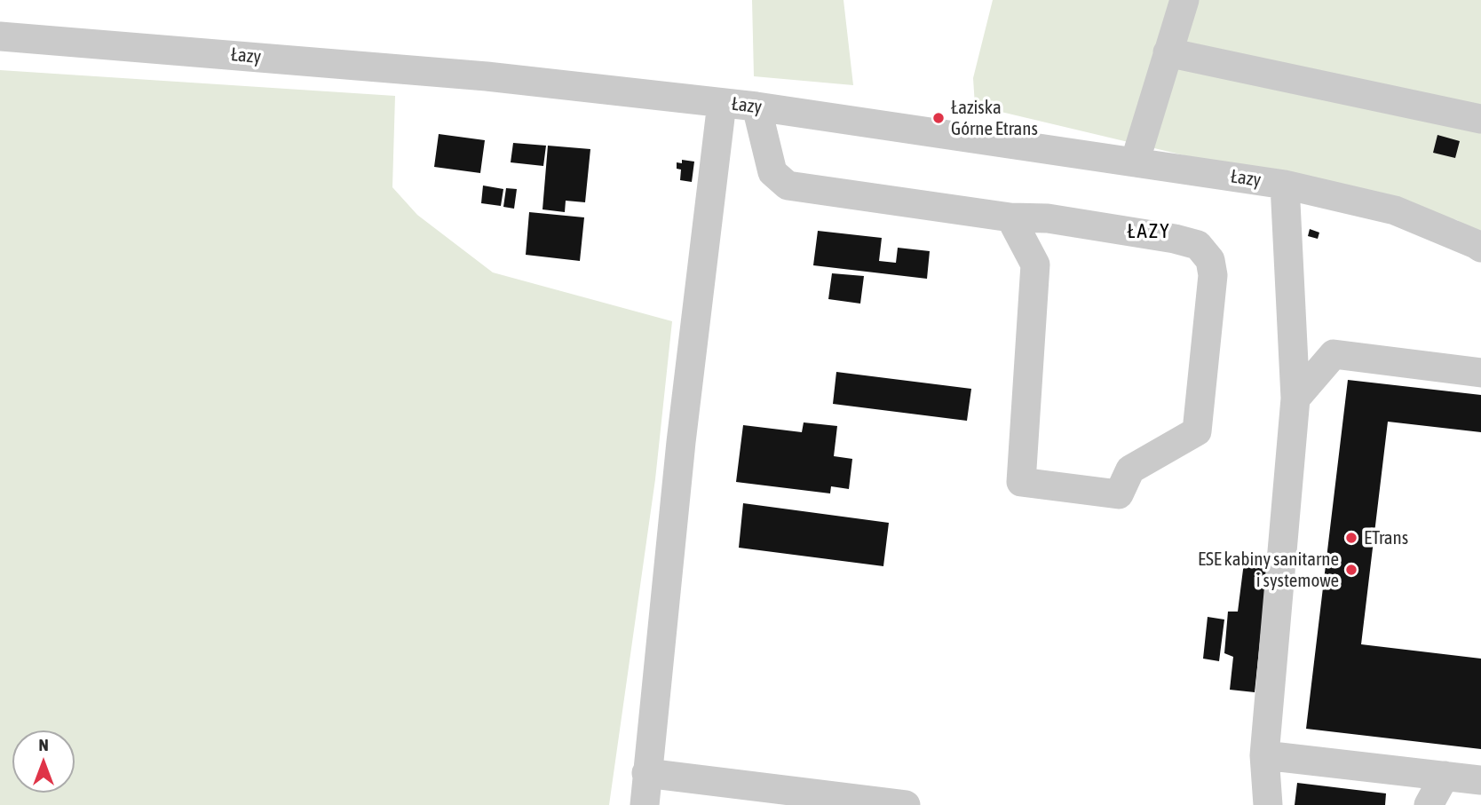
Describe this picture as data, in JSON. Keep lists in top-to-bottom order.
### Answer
{
  "streets": {
    "street": ["Łazy"]
  },
  "districts": ["ŁAZY"],
  "places": ["Łaziska Górne Etrans", "ETrans", "ESE kabiny sanitarne i systemowe"],
  "north": "top"
}
